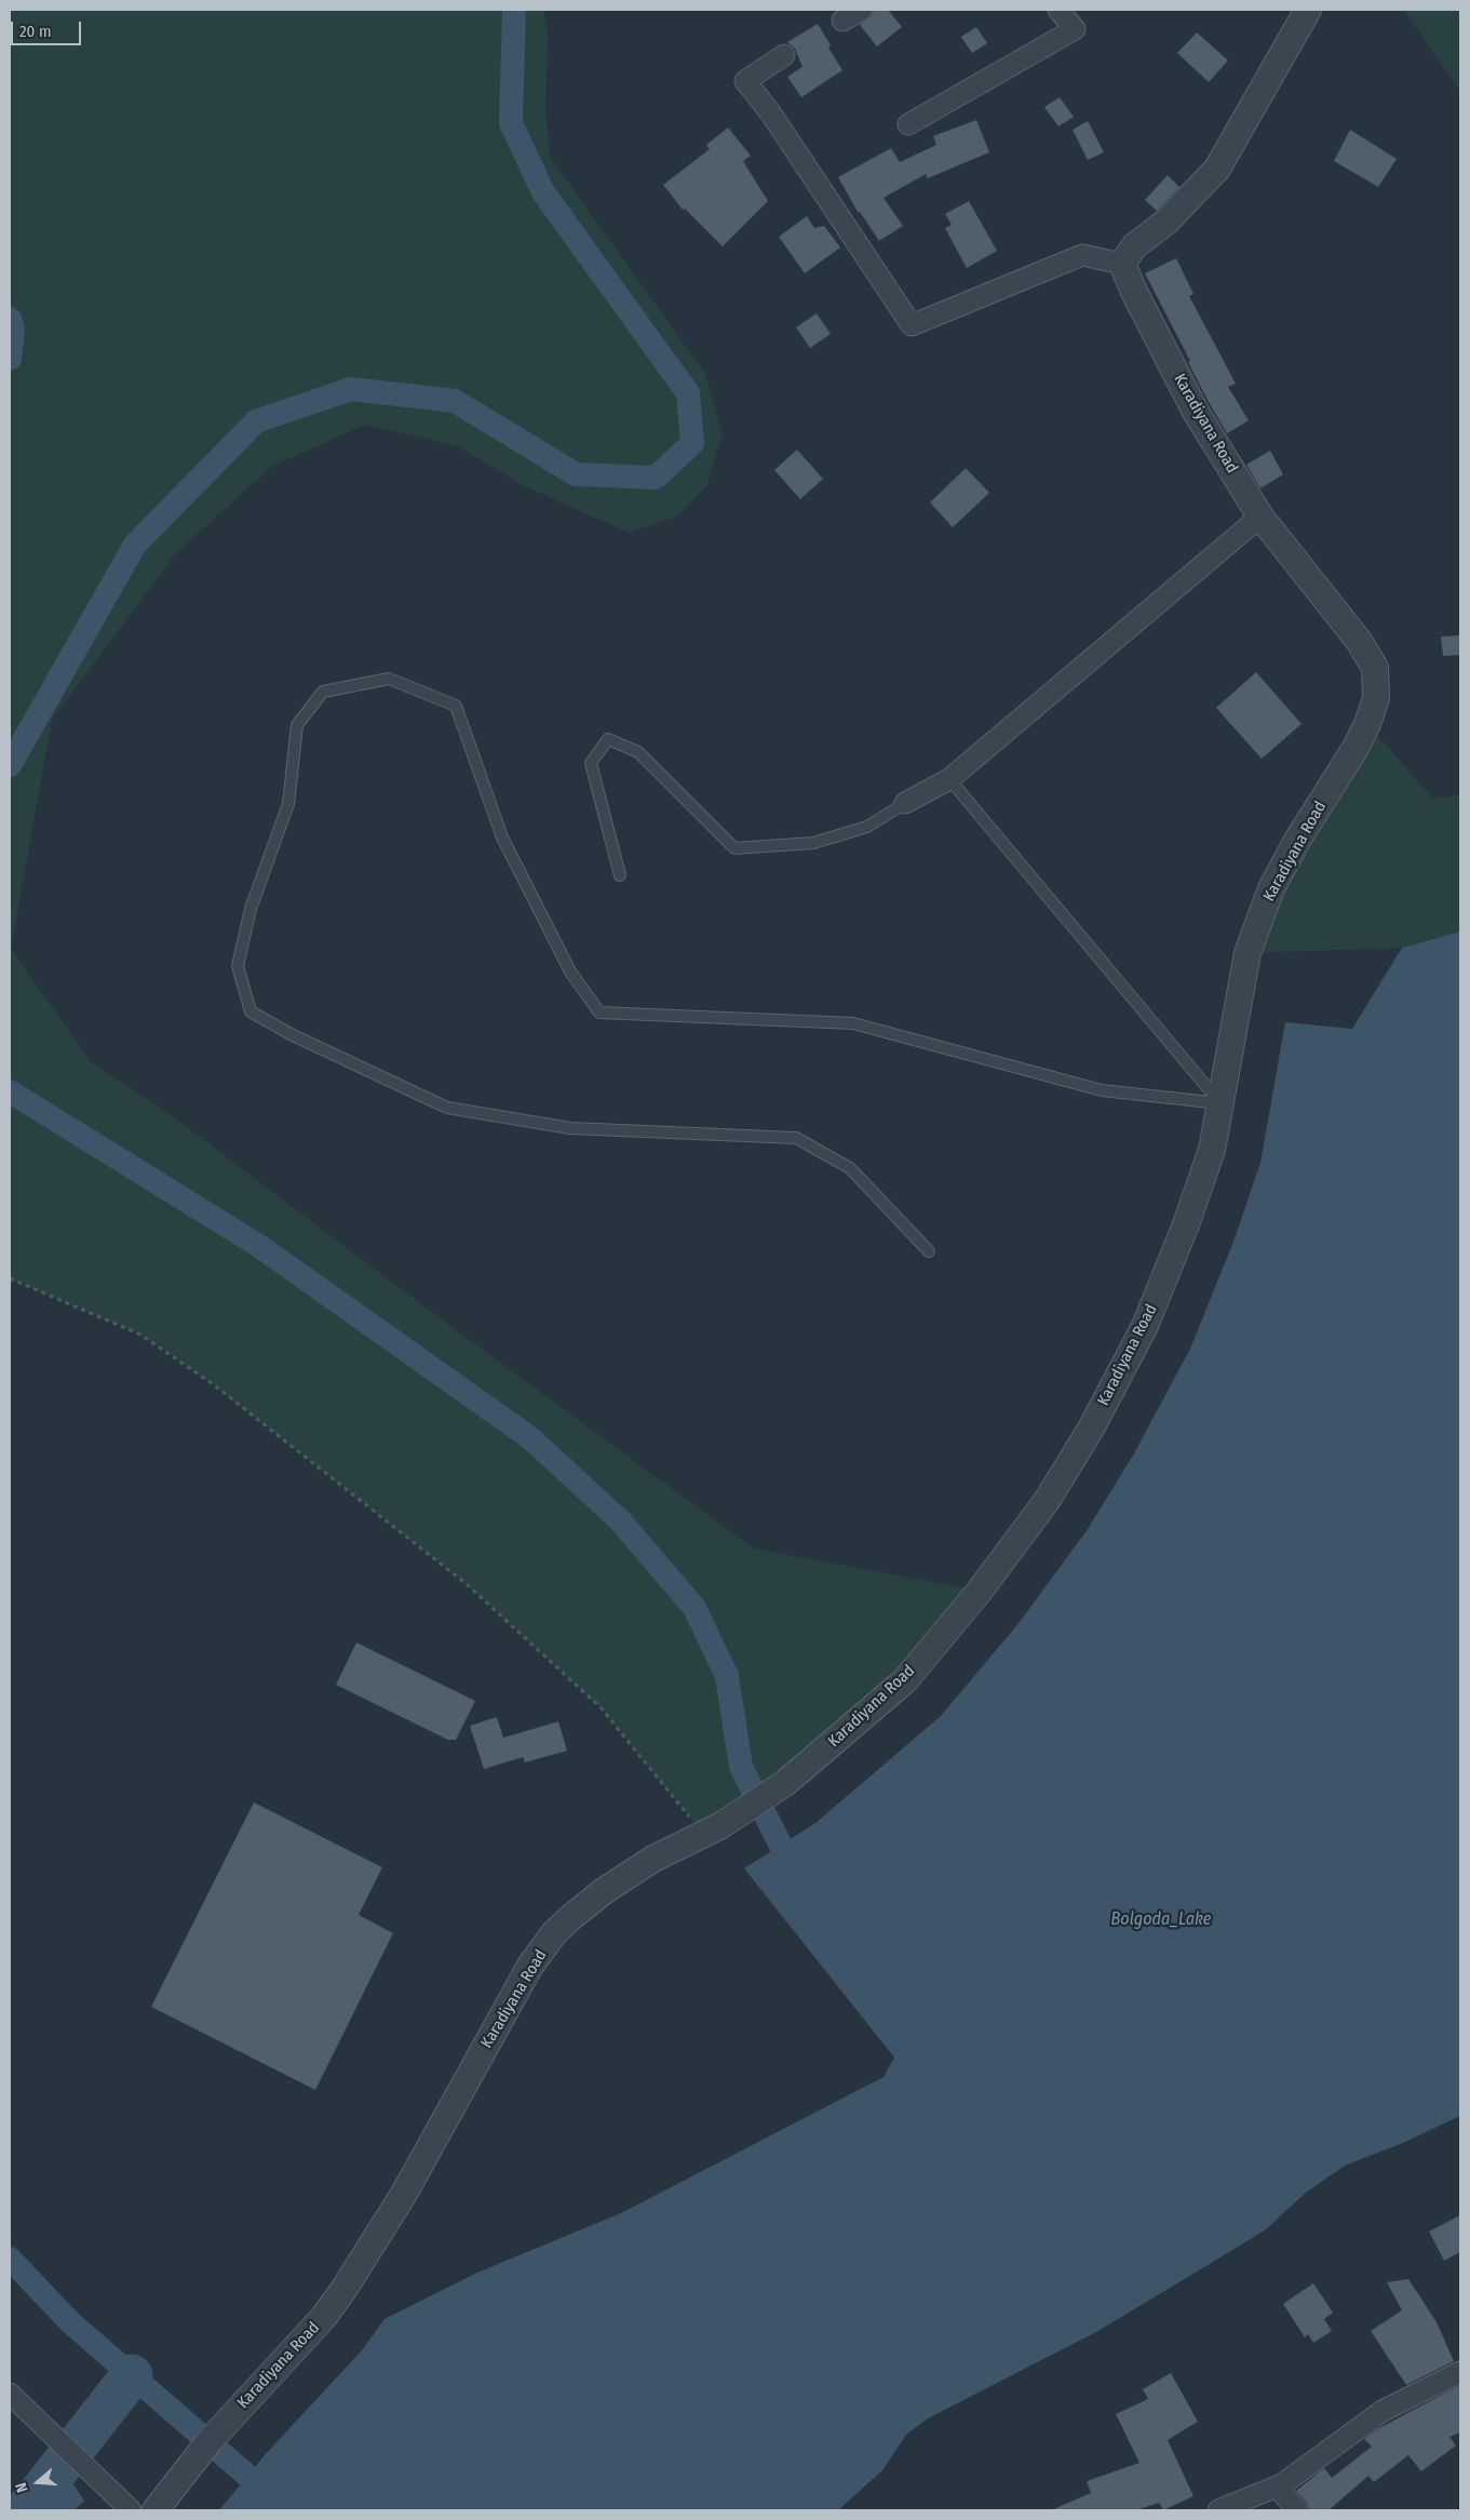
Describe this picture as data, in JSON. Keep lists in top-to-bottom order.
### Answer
{
  "streets": {
    "street": ["Karadiyana Road"]
  },
  "water": ["Bolgoda_Lake"],
  "scale_bar": "20 m",
  "north": "left"
}
